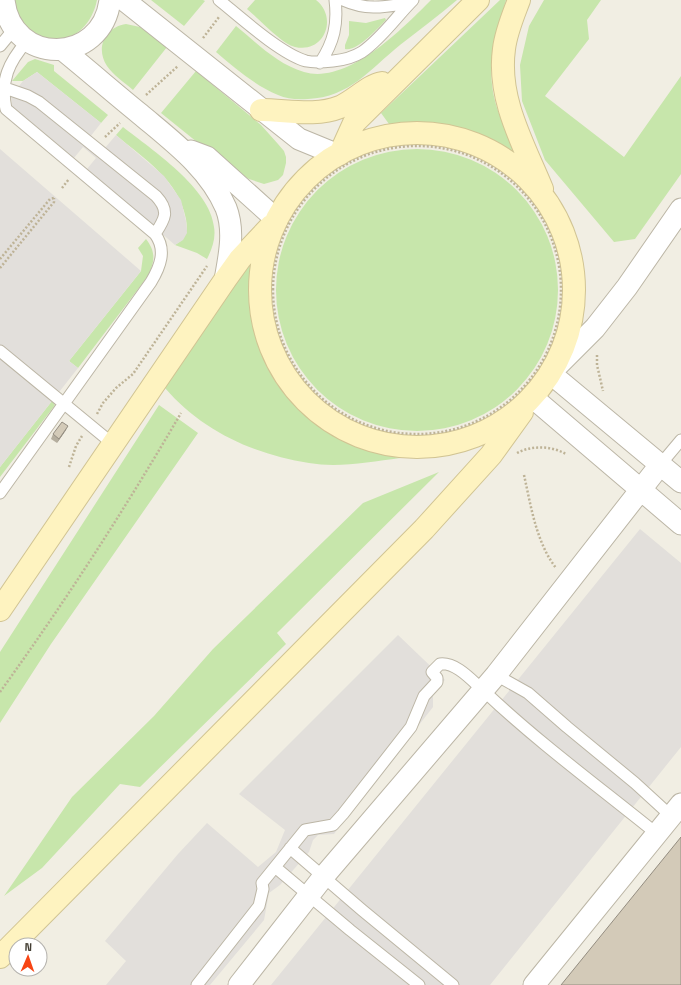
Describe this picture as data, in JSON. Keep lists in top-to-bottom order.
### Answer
{
  "north": "top"
}
